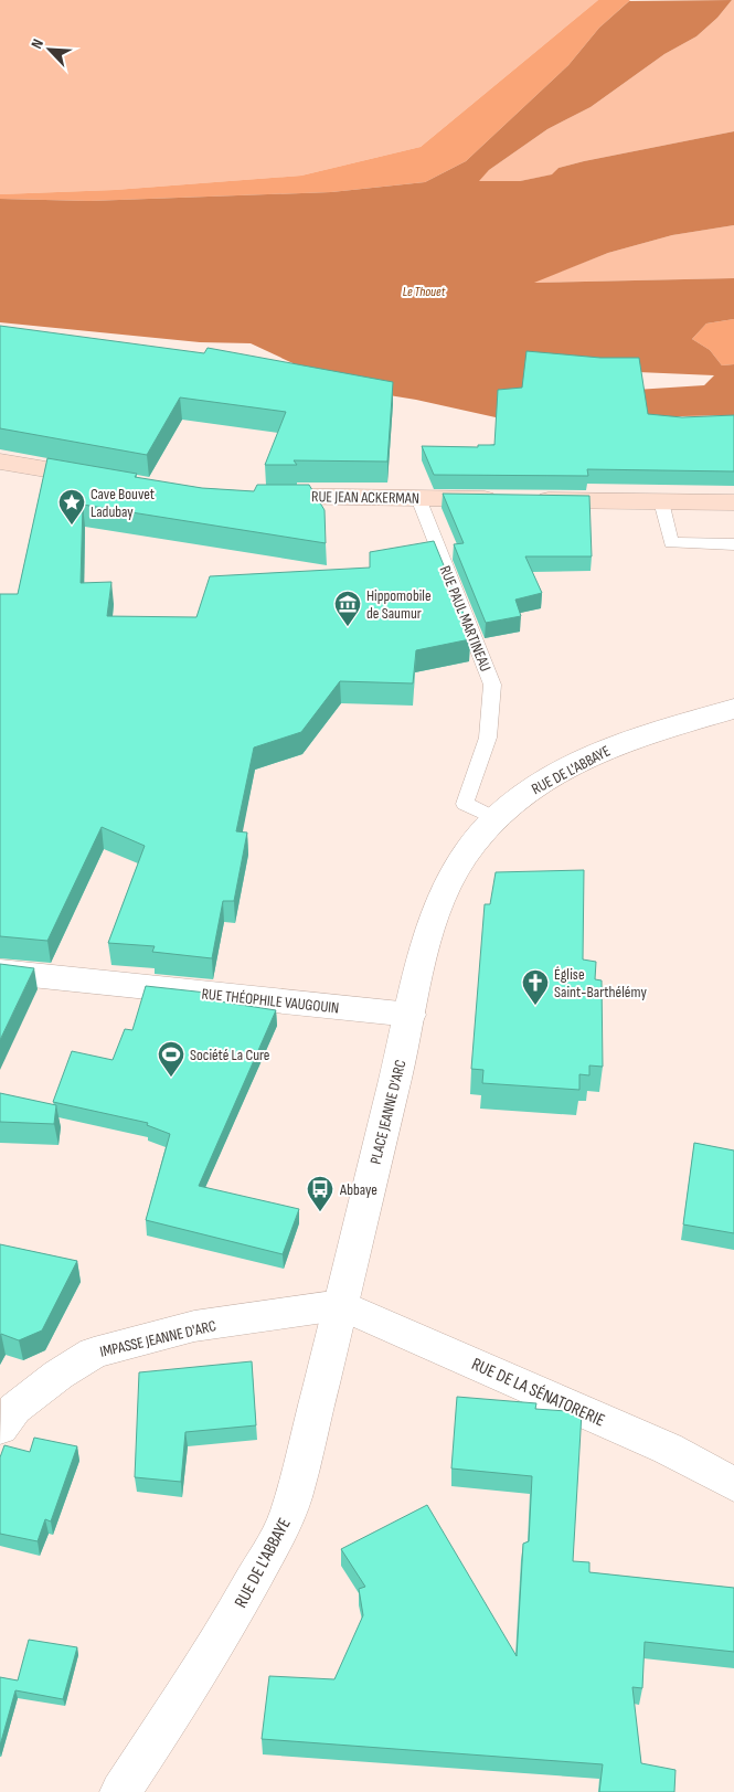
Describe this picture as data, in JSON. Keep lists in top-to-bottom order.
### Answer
{
  "streets": {
    "main road": ["RUE JEAN ACKERMAN"],
    "street": [
      "RUE DE L'ABBAYE",
      "RUE THÉOPHILE VAUGOUIN",
      "PLACE JEANNE D'ARC",
      "IMPASSE JEANNE D'ARC",
      "RUE DE LA SÉNATORERIE"
    ],
    "lane": ["RUE PAUL MARTINEAU"]
  },
  "crossings": [
    ["RUE JEAN ACKERMAN", "RUE PAUL MARTINEAU"],
    ["RUE PAUL MARTINEAU", "RUE DE L'ABBAYE"],
    ["RUE DE L'ABBAYE", "RUE THÉOPHILE VAUGOUIN"],
    ["RUE DE L'ABBAYE", "PLACE JEANNE D'ARC"],
    ["RUE DE L'ABBAYE", "IMPASSE JEANNE D'ARC"],
    ["RUE DE L'ABBAYE", "RUE DE LA SÉNATORERIE"],
    ["RUE THÉOPHILE VAUGOUIN", "PLACE JEANNE D'ARC"],
    ["PLACE JEANNE D'ARC", "IMPASSE JEANNE D'ARC"],
    ["PLACE JEANNE D'ARC", "RUE DE LA SÉNATORERIE"],
    ["IMPASSE JEANNE D'ARC", "RUE DE LA SÉNATORERIE"]
  ],
  "water": ["Le Thouet"],
  "places": {
    "place": ["Cave Bouvet Ladubay"],
    "museum": ["Hippomobile de Saumur"],
    "church": ["Église Saint-Barthélémy"],
    "sports": ["Société La Cure"],
    "bus stop": ["Abbaye"]
  },
  "north": "top left"
}
